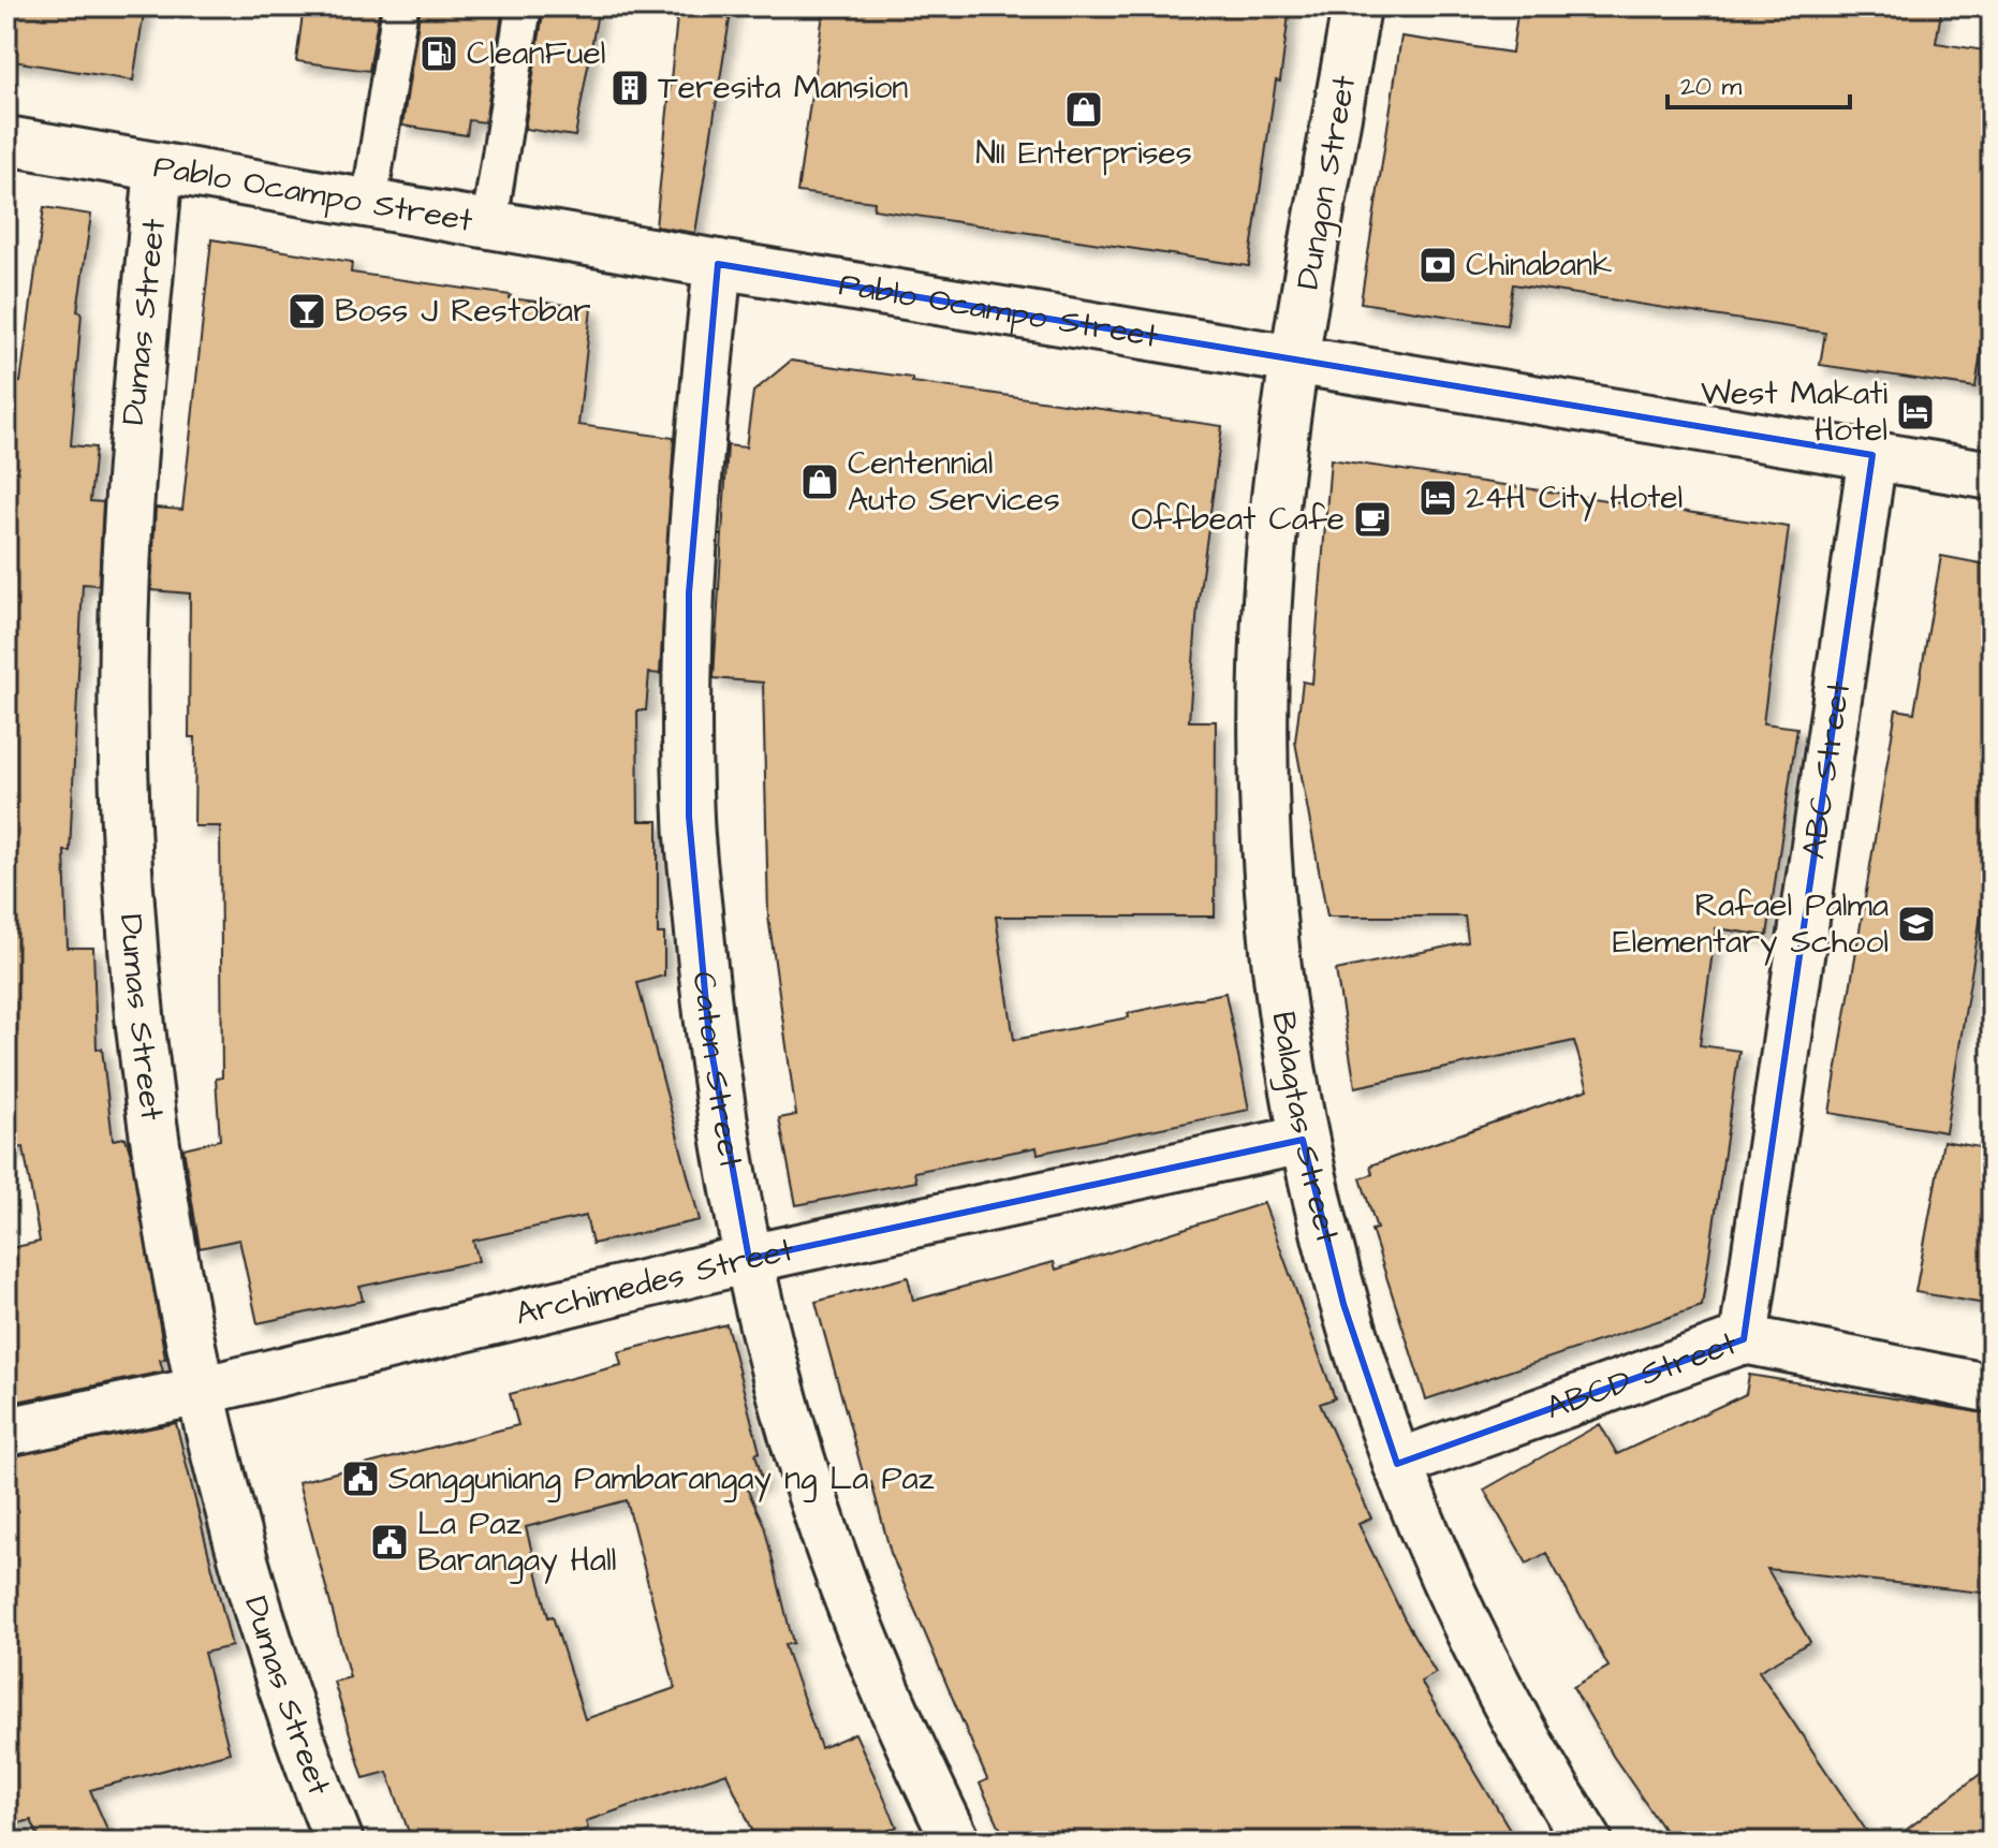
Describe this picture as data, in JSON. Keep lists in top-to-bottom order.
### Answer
{
  "streets": {
    "street": [
      "Dungon Street",
      "Pablo Ocampo Street",
      "Dumas Street",
      "ABC Street",
      "Caton Street",
      "Balagtas Street",
      "Archimedes Street",
      "ABCD Street"
    ]
  },
  "crossings": [
    ["Dungon Street", "Pablo Ocampo Street"],
    ["Dungon Street", "Balagtas Street"],
    ["Pablo Ocampo Street", "Dumas Street"],
    ["Pablo Ocampo Street", "ABC Street"],
    ["Pablo Ocampo Street", "Caton Street"],
    ["Pablo Ocampo Street", "Balagtas Street"],
    ["Dumas Street", "Archimedes Street"],
    ["ABC Street", "ABCD Street"],
    ["Caton Street", "Archimedes Street"],
    ["Balagtas Street", "Archimedes Street"],
    ["Balagtas Street", "ABCD Street"]
  ],
  "places": {
    "fuel station": ["CleanFuel"],
    "building": ["Teresita Mansion"],
    "shop": ["NII Enterprises", "Centennial Auto Services"],
    "bank": ["Chinabank"],
    "bar": ["Boss J Restobar"],
    "hotel": ["West Makati Hotel", "24H City Hotel"],
    "cafe": ["Offbeat Cafe"],
    "school or university": ["Rafael Palma Elementary School"],
    "public building": ["Sangguniang Pambarangay ng La Paz", "La Paz Barangay Hall"]
  },
  "scale_bar": "20 m"
}
